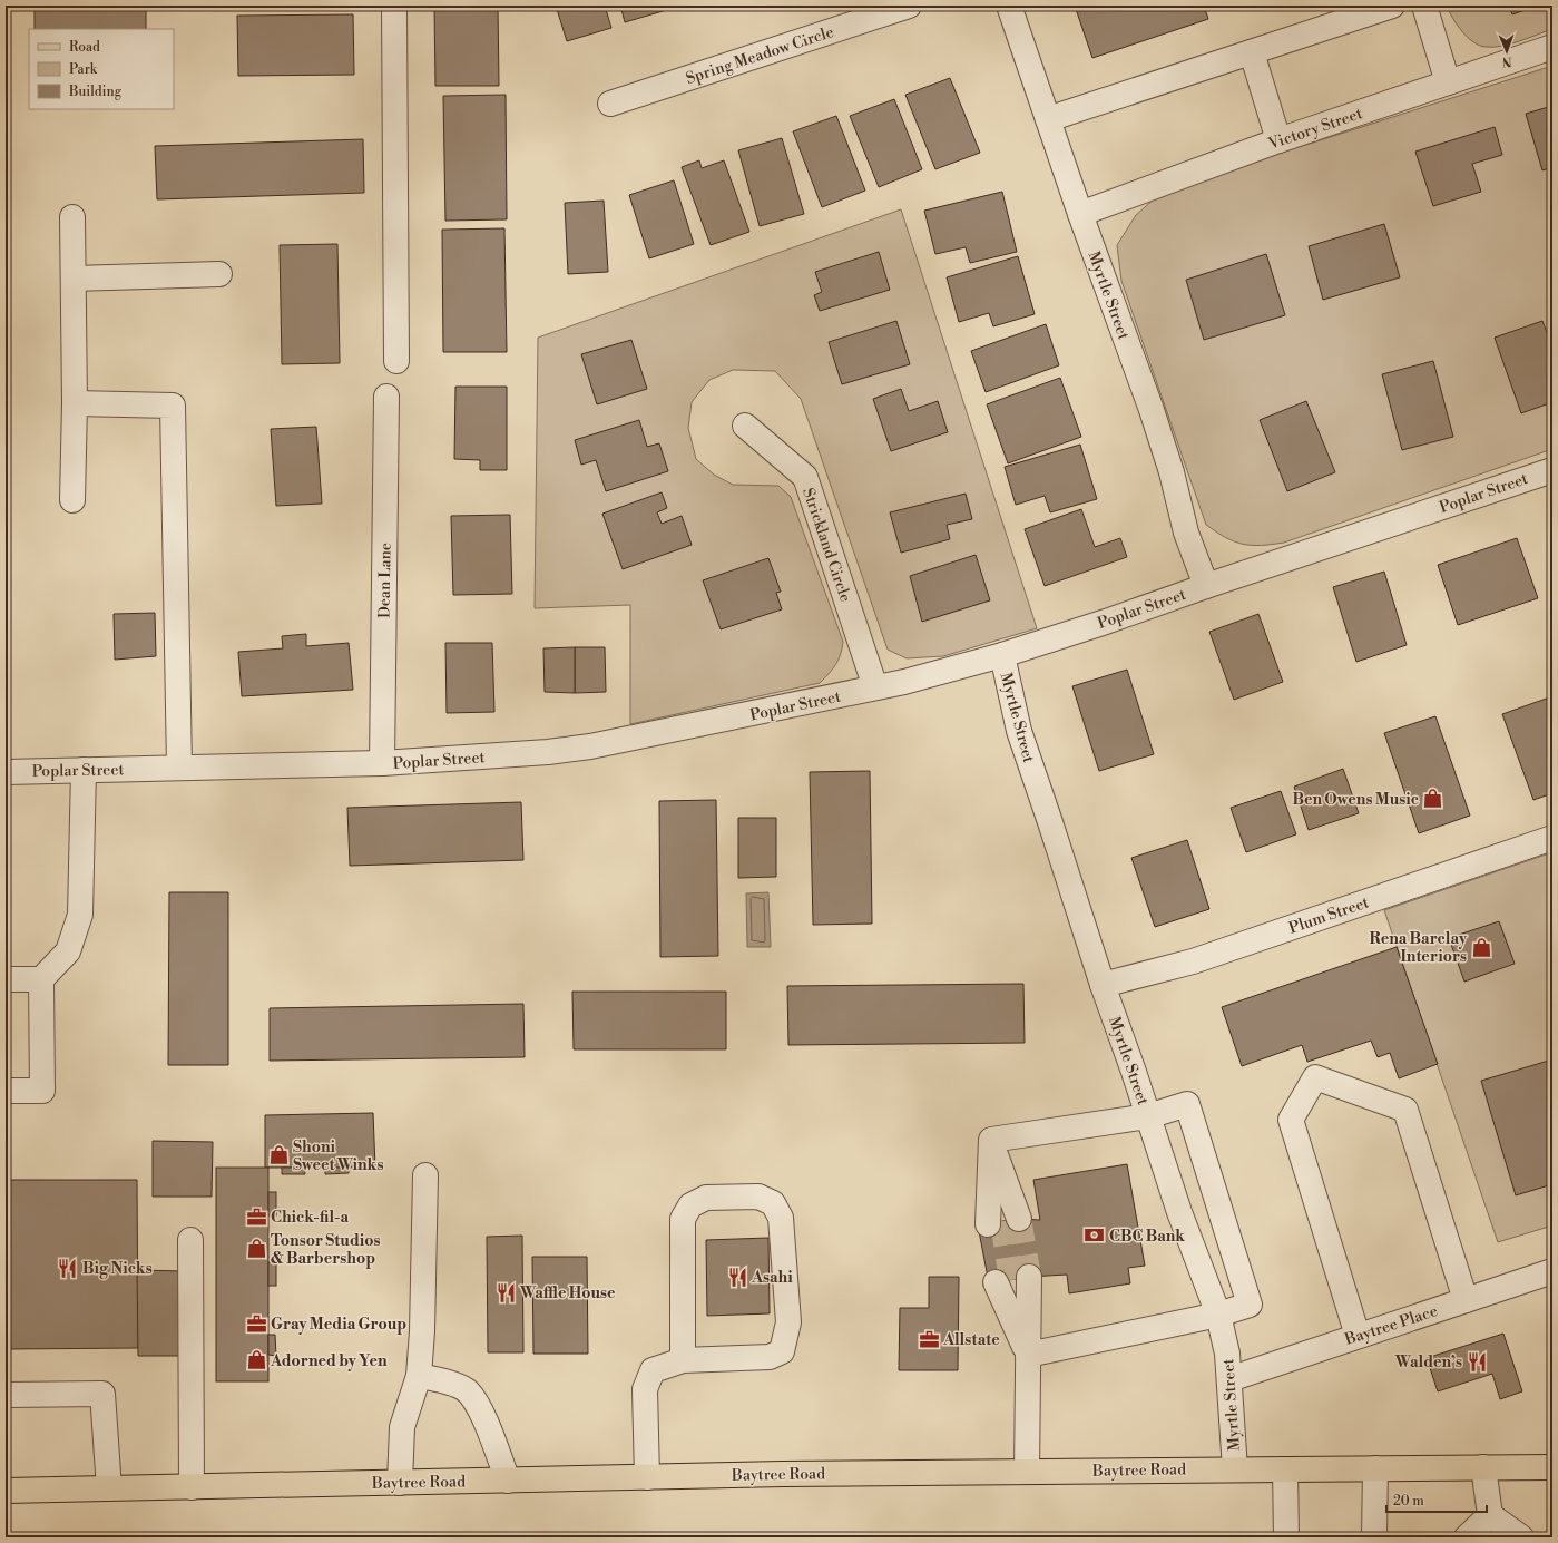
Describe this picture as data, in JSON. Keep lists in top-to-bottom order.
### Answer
{
  "streets": {
    "main road": ["Baytree Road"],
    "street": [
      "Spring Meadow Circle",
      "Victory Street",
      "Myrtle Street",
      "Poplar Street",
      "Strickland Circle",
      "Dean Lane",
      "Plum Street",
      "Baytree Place"
    ]
  },
  "crossings": [
    ["Victory Street", "Myrtle Street"],
    ["Myrtle Street", "Poplar Street"],
    ["Myrtle Street", "Plum Street"],
    ["Myrtle Street", "Baytree Place"],
    ["Myrtle Street", "Baytree Road"],
    ["Poplar Street", "Strickland Circle"],
    ["Poplar Street", "Dean Lane"]
  ],
  "places": {
    "shop": [
      "Ben Owens Music",
      "Rena Barclay Interiors",
      "Shoni Sweet Winks",
      "Tonsor Studios & Barbershop",
      "Adorned by Yen"
    ],
    "office": ["Chick-fil-a", "Gray Media Group", "Allstate"],
    "bank": ["CBC Bank"],
    "restaurant": [
      "Big Nicks",
      "Asahi",
      "Waffle House",
      "Walden’s"
    ]
  },
  "legend": ["Road", "Park", "Building"],
  "scale_bar": "20 m",
  "north": "bottom"
}
